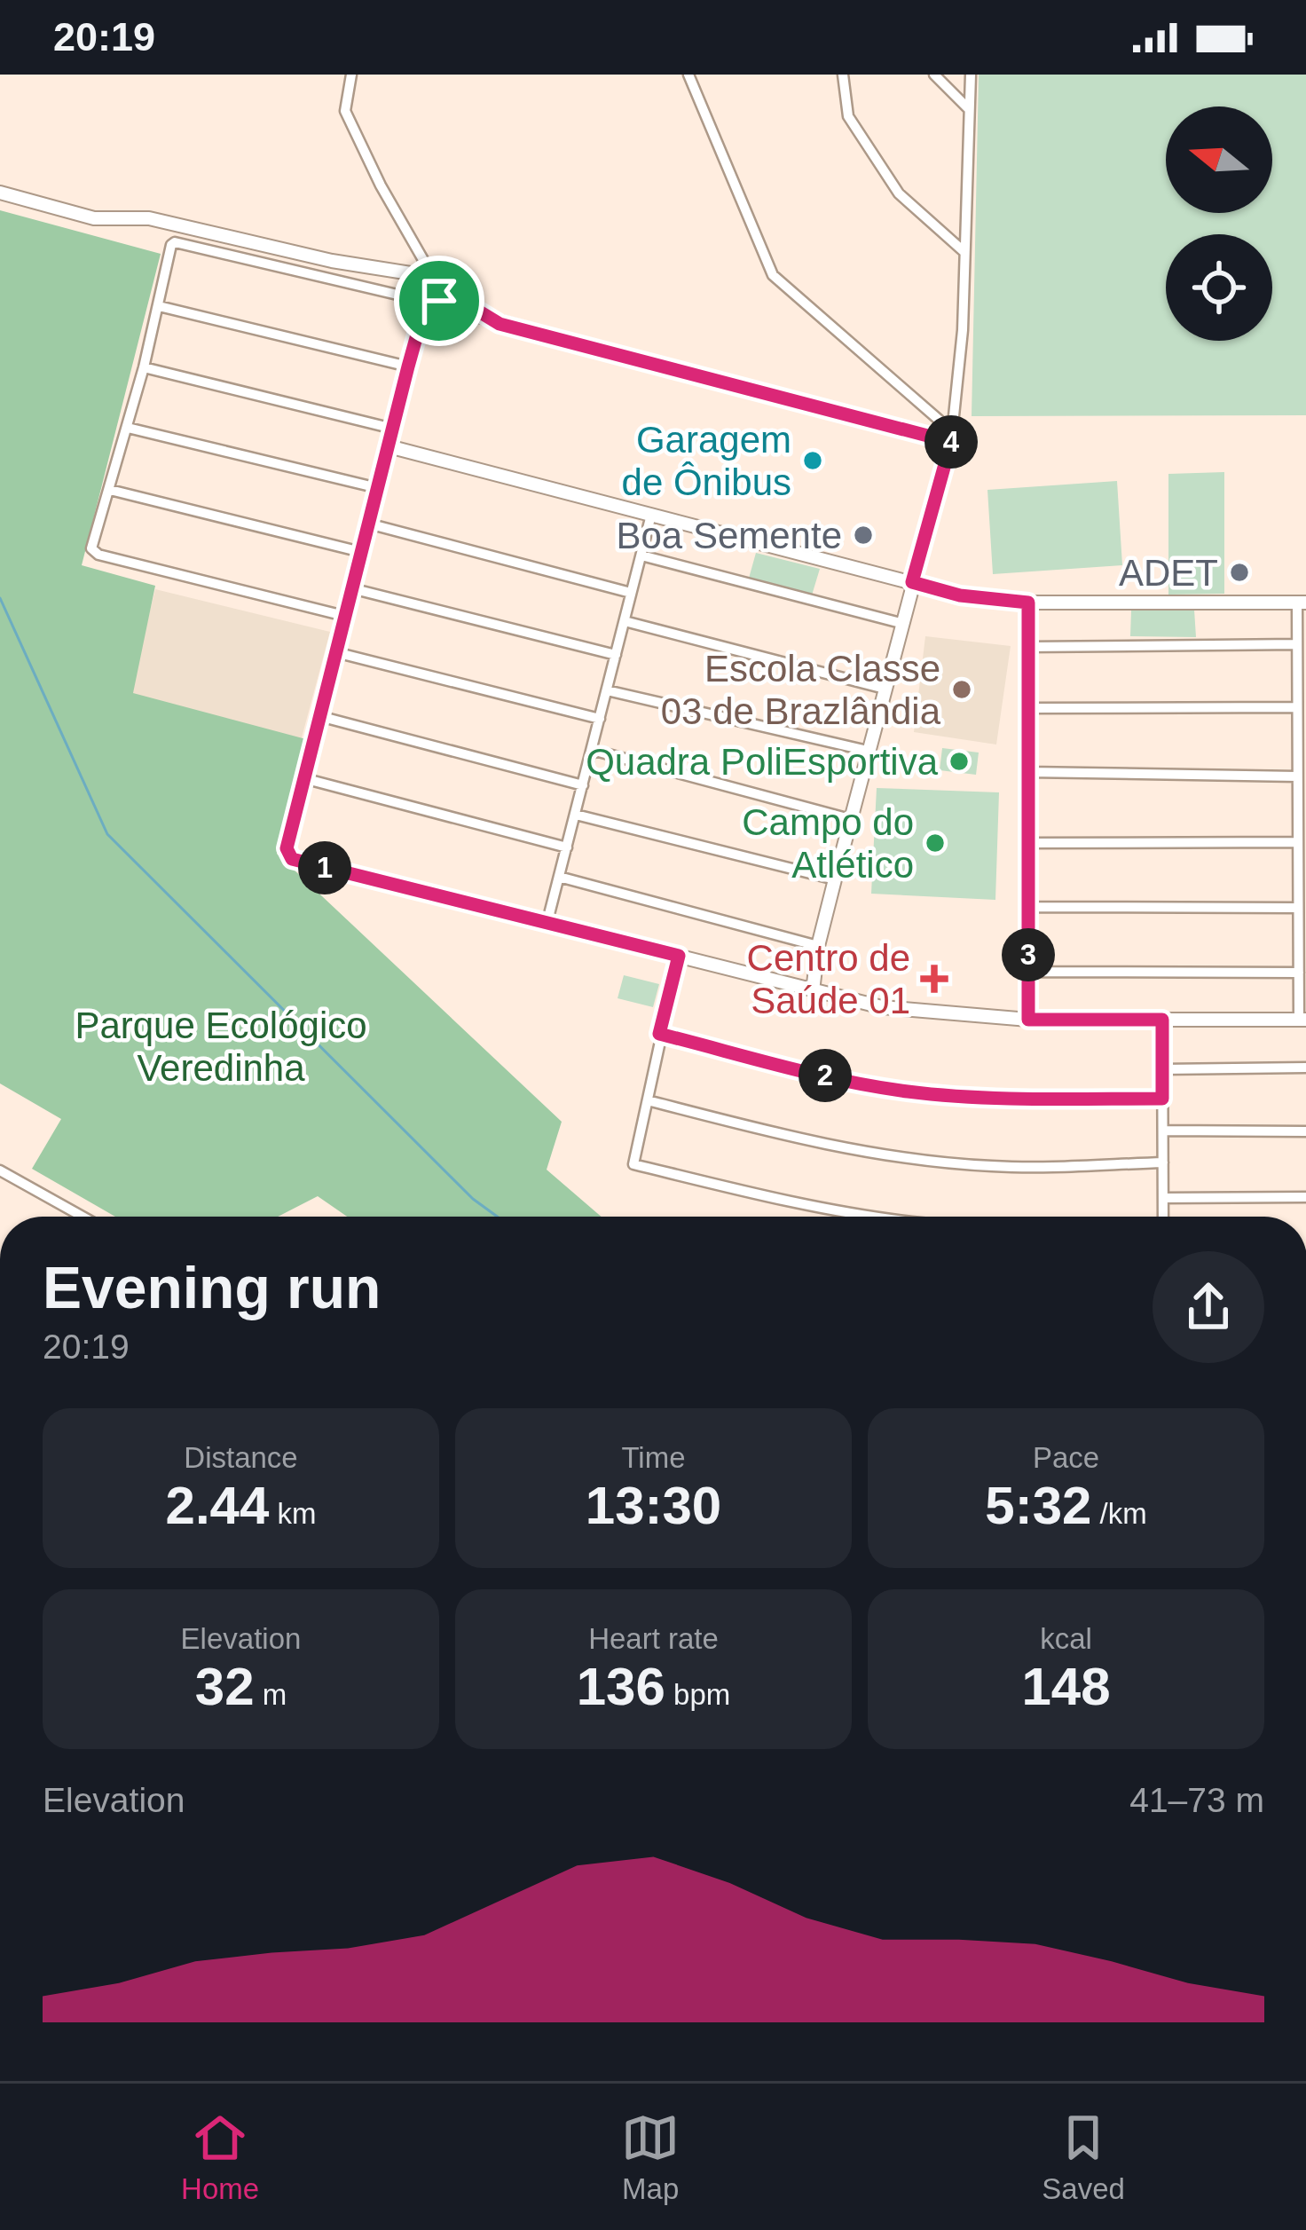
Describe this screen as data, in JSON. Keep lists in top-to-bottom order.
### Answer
{
  "parks": ["Parque Ecológico Veredinha"],
  "places": {
    "other": [
      "Garagem de Ônibus",
      "Boa Semente",
      "ADET",
      "Escola Classe 03 de Brazlândia",
      "Quadra PoliEsportiva",
      "Campo do Atlético"
    ],
    "health": ["Centro de Saúde 01"]
  },
  "north": "left",
  "page": {
    "status": "20:19",
    "pins": [
      "4",
      "1",
      "3",
      "2"
    ],
    "heading": ["Evening run", "20:19"],
    "stats": [
      ["Distance", "2.44 km"],
      ["Time", "13:30"],
      ["Pace", "5:32 /km"],
      ["Elevation", "32 m"],
      ["Heart rate", "136 bpm"],
      ["kcal", "148"]
    ],
    "chart": ["Elevation", "41–73 m"],
    "tabs": ["Home", "Map", "Saved"]
  }
}
